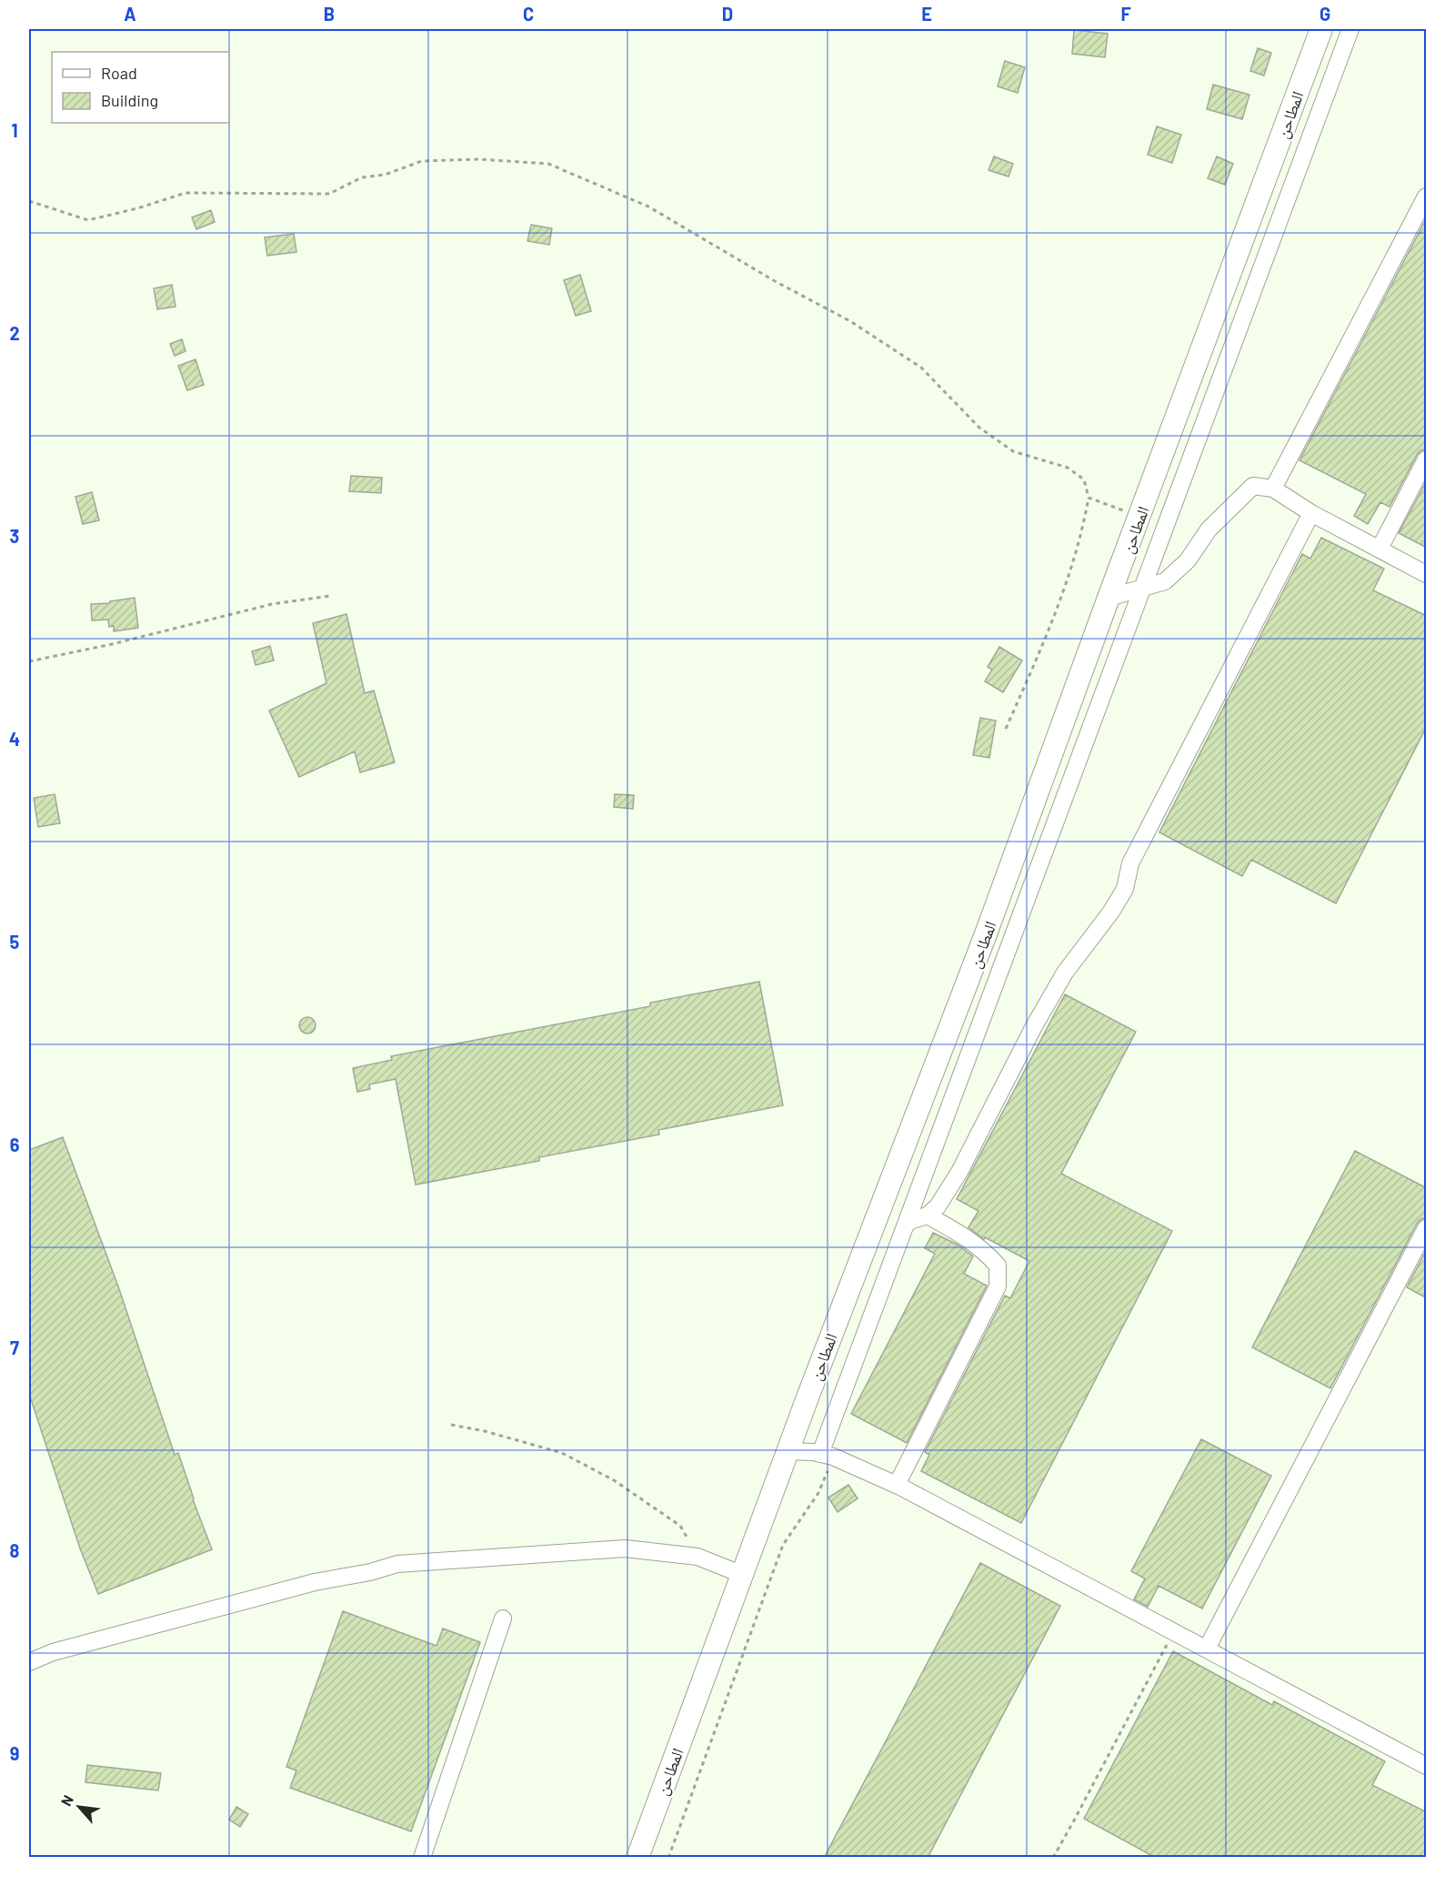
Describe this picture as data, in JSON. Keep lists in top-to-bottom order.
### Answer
{
  "streets": {
    "main road": ["المطاحن"]
  },
  "legend": ["Road", "Building"],
  "north": "top left",
  "grid": {
    "columns": [
      "A",
      "B",
      "C",
      "D",
      "E",
      "F",
      "G"
    ],
    "rows": [
      "1",
      "2",
      "3",
      "4",
      "5",
      "6",
      "7",
      "8",
      "9"
    ]
  }
}
